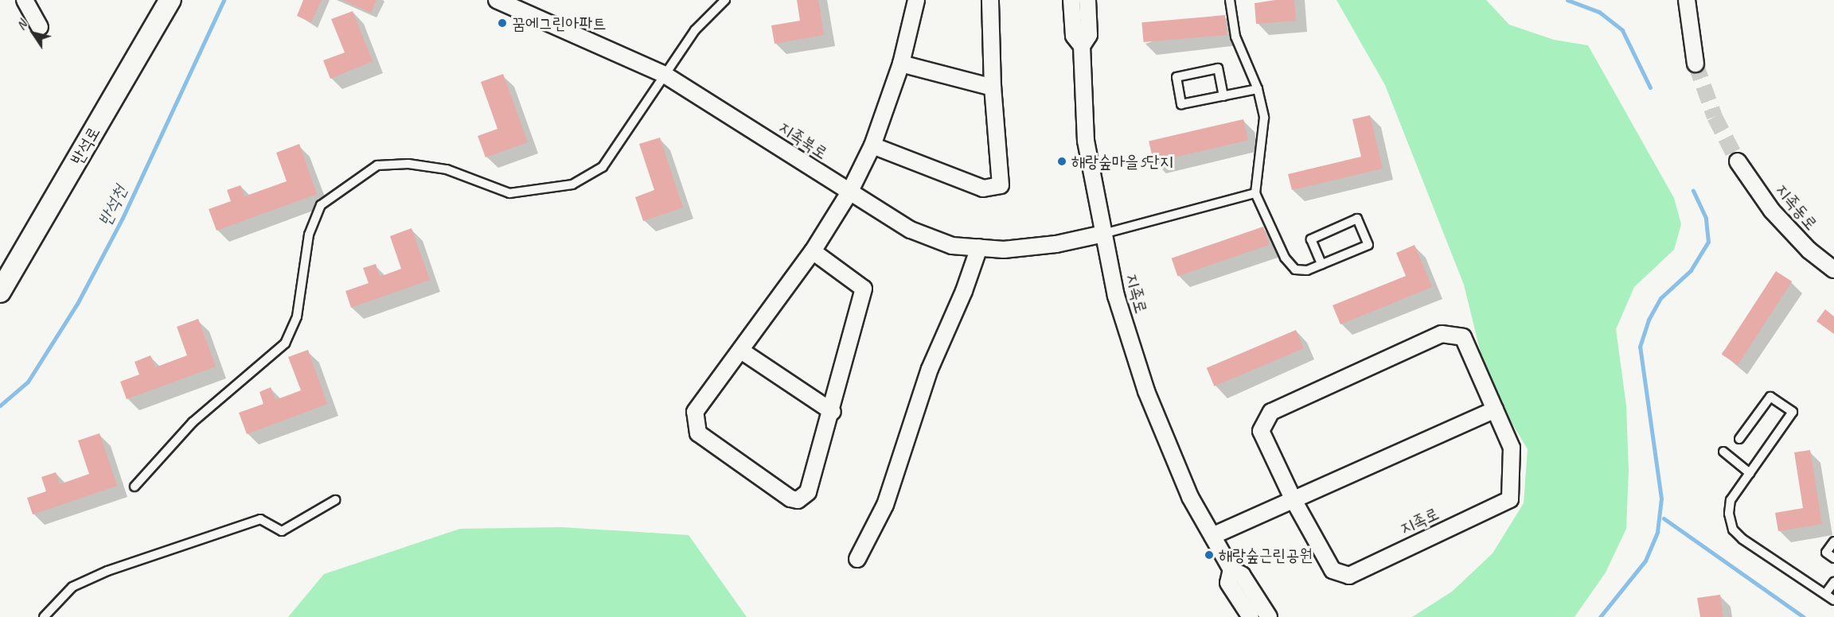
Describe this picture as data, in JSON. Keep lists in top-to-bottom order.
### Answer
{
  "streets": {
    "street": [
      "지족북로",
      "반석로",
      "지족동로",
      "지족로"
    ]
  },
  "crossings": [
    ["지족북로", "지족로"]
  ],
  "water": ["반석천"],
  "places": ["꿈에그린아파트", "해랑숲마을5단지", "해랑숲근린공원"],
  "north": "top left"
}
